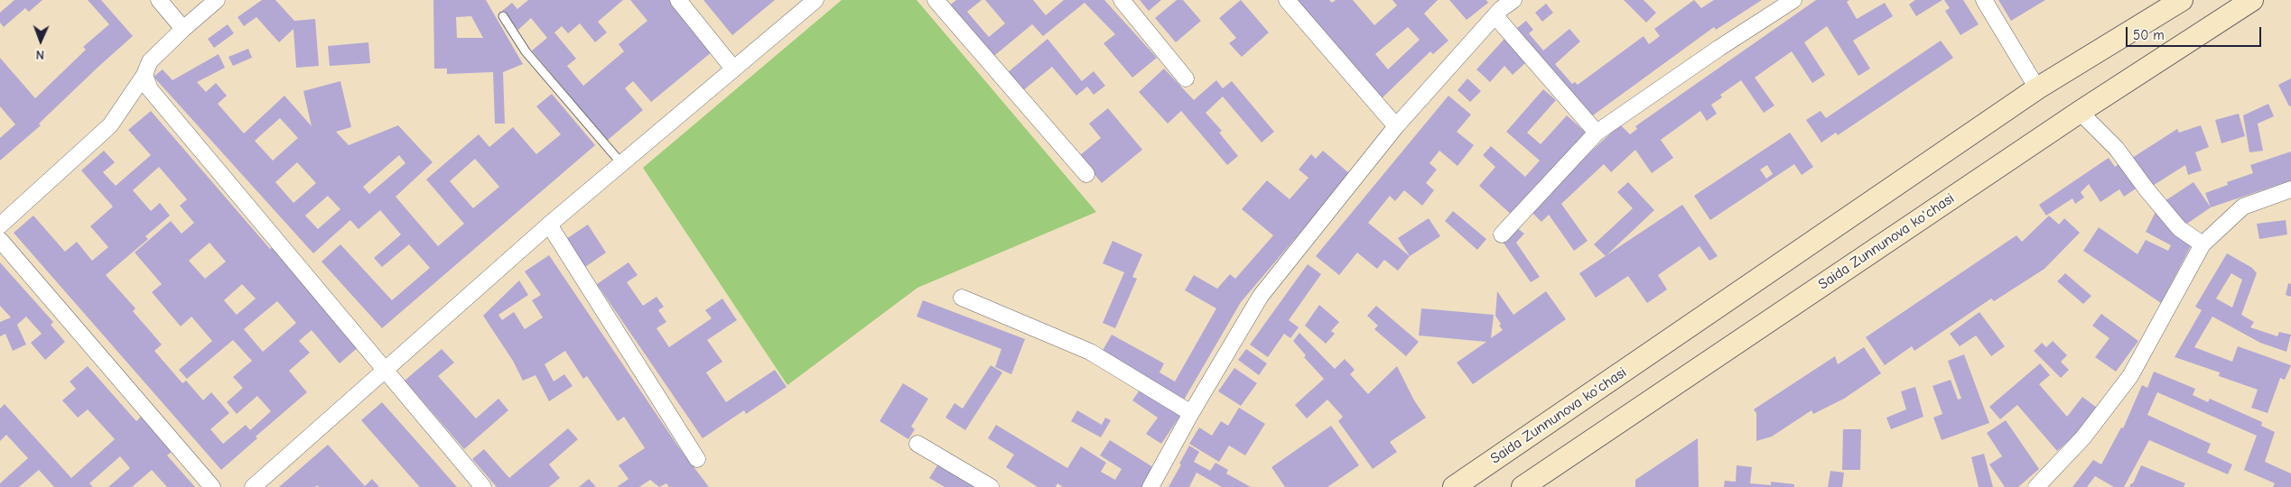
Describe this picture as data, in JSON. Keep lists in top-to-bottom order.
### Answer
{
  "streets": {
    "main road": ["Saida Zunnunova ko'chasi"]
  },
  "scale_bar": "50 m",
  "north": "bottom"
}
